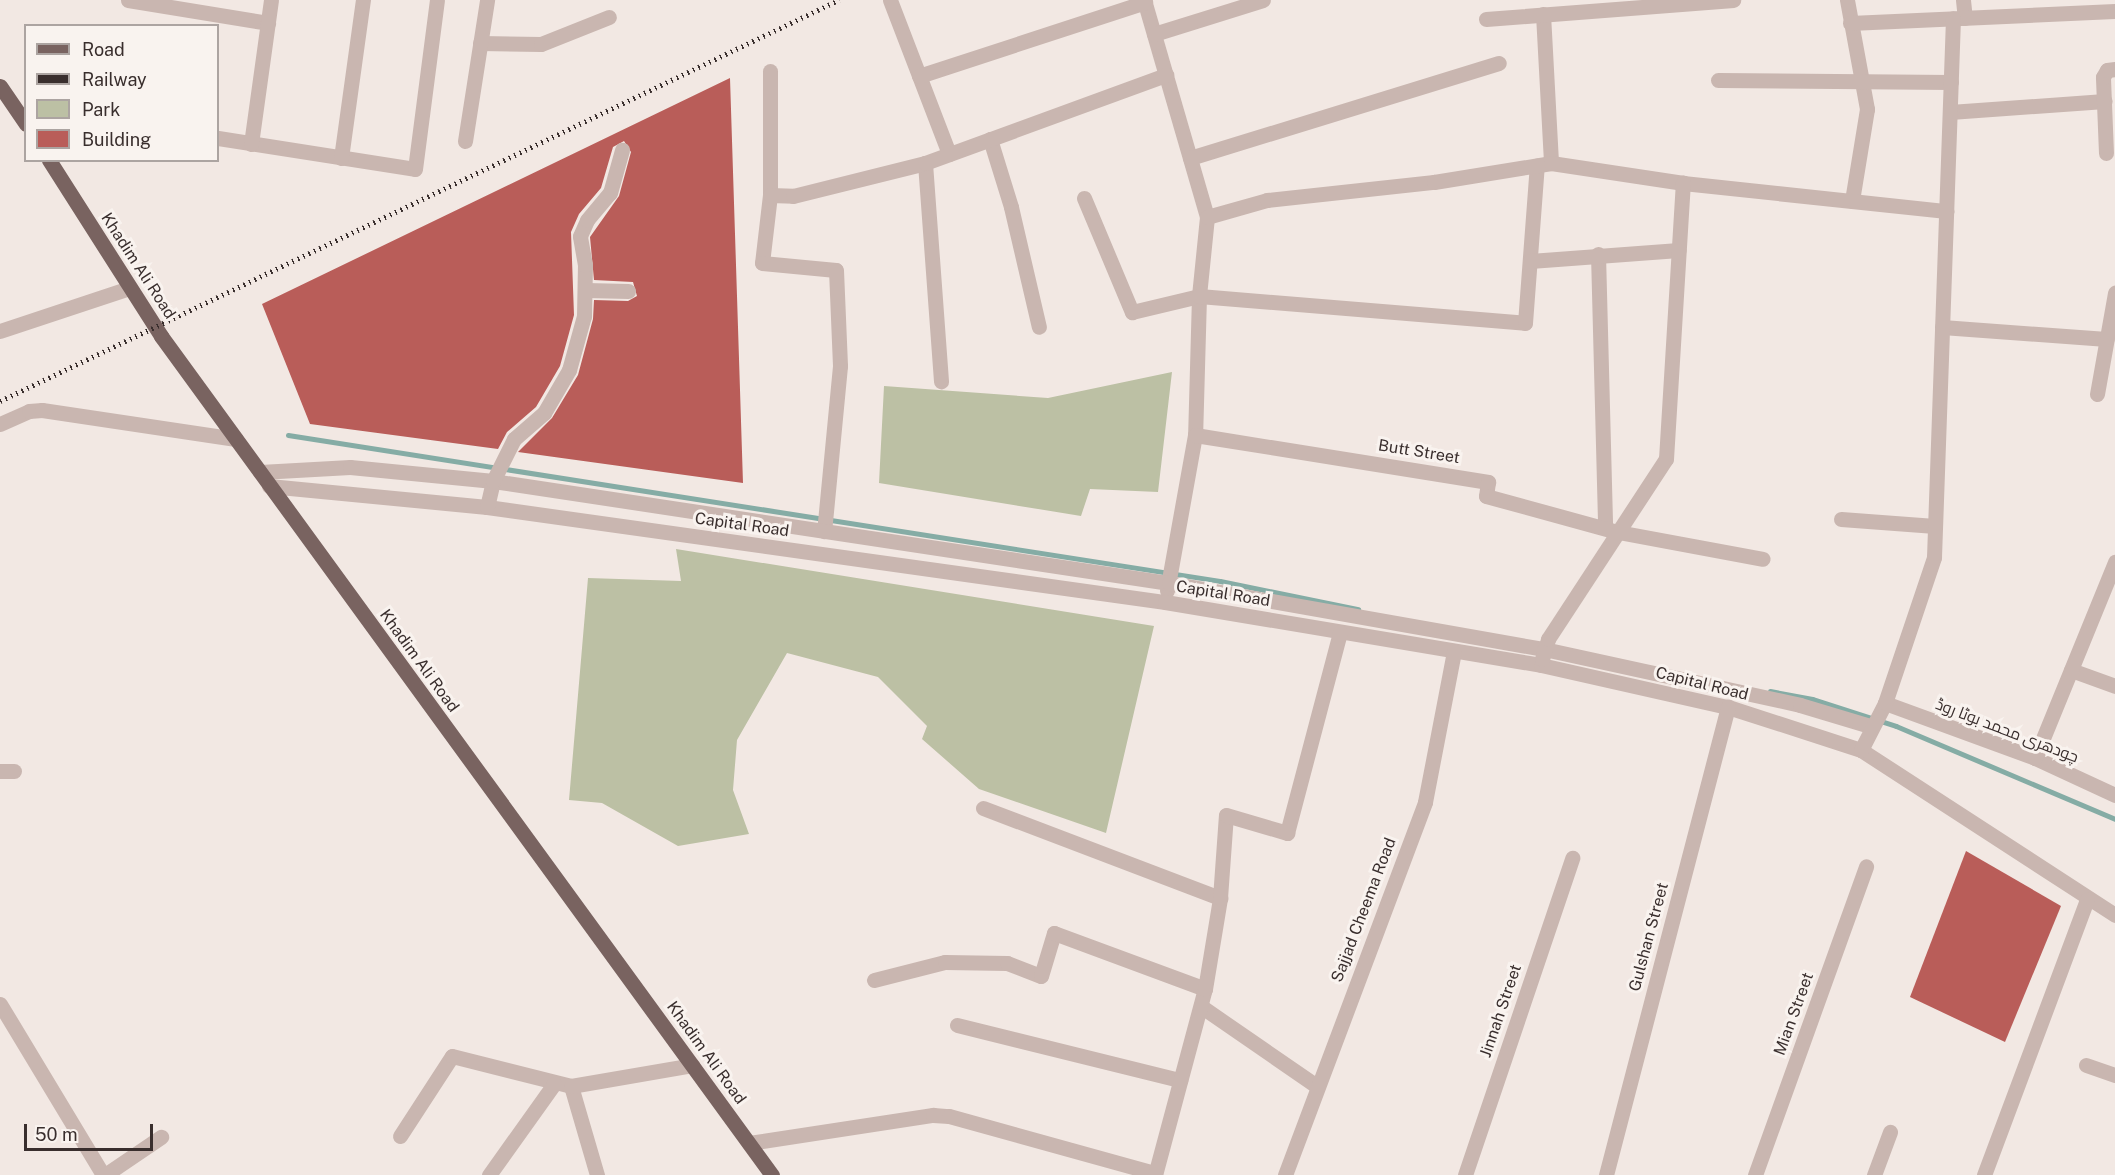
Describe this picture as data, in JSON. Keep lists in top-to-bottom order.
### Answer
{
  "streets": {
    "main road": ["Khadim Ali Road"],
    "street": [
      "Butt Street",
      "Capital Road",
      "چودھری محمد بوٹا روڈ",
      "Sajjad Cheema Road",
      "Gulshan Street",
      "Jinnah Street",
      "Mian Street"
    ]
  },
  "crossings": [
    ["Khadim Ali Road", "Capital Road"],
    ["Capital Road", "Sajjad Cheema Road"],
    ["Capital Road", "Gulshan Street"]
  ],
  "legend": [
    "Road",
    "Railway",
    "Park",
    "Building"
  ],
  "scale_bar": "50 m"
}
